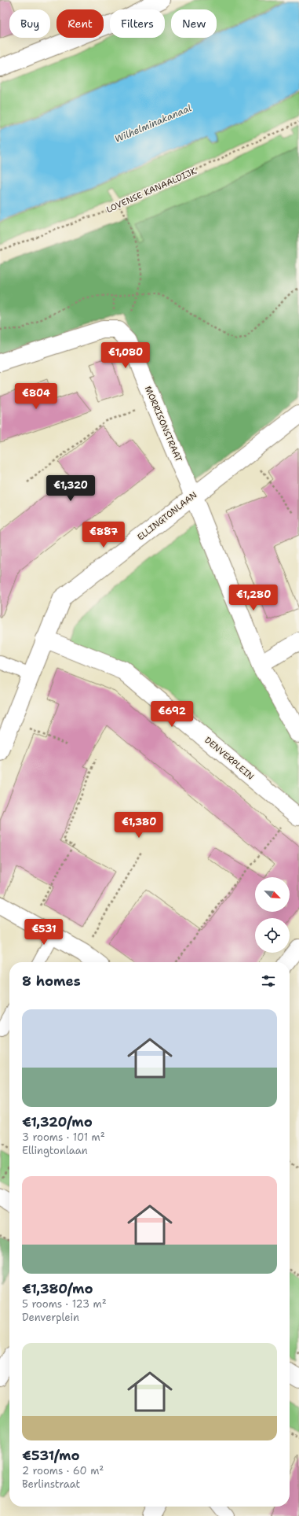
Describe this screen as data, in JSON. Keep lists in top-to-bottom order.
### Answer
{
  "streets": {
    "street": ["MORRISONSTRAAT", "ELLINGTONLAAN", "DENVERPLEIN"],
    "path": ["LOVENSE KANAALDIJK"]
  },
  "crossings": [
    ["MORRISONSTRAAT", "ELLINGTONLAAN"],
    ["ELLINGTONLAAN", "DENVERPLEIN"]
  ],
  "water": ["Wilhelminakanaal"],
  "north": "bottom right",
  "page": {
    "chip": [
      "Buy",
      "Rent",
      "Filters",
      "New"
    ],
    "price": [
      "€1,080",
      "€804",
      "€1,320",
      "€887",
      "€1,280",
      "€692",
      "€1,380",
      "€531"
    ],
    "heading": "8 homes",
    "list": [
      {
        "name": "€1,320/mo",
        "note": "3 rooms · 101 m² · Ellingtonlaan"
      },
      {
        "name": "€1,380/mo",
        "note": "5 rooms · 123 m² · Denverplein"
      },
      {
        "name": "€531/mo",
        "note": "2 rooms · 60 m² · Berlinstraat"
      }
    ]
  }
}
